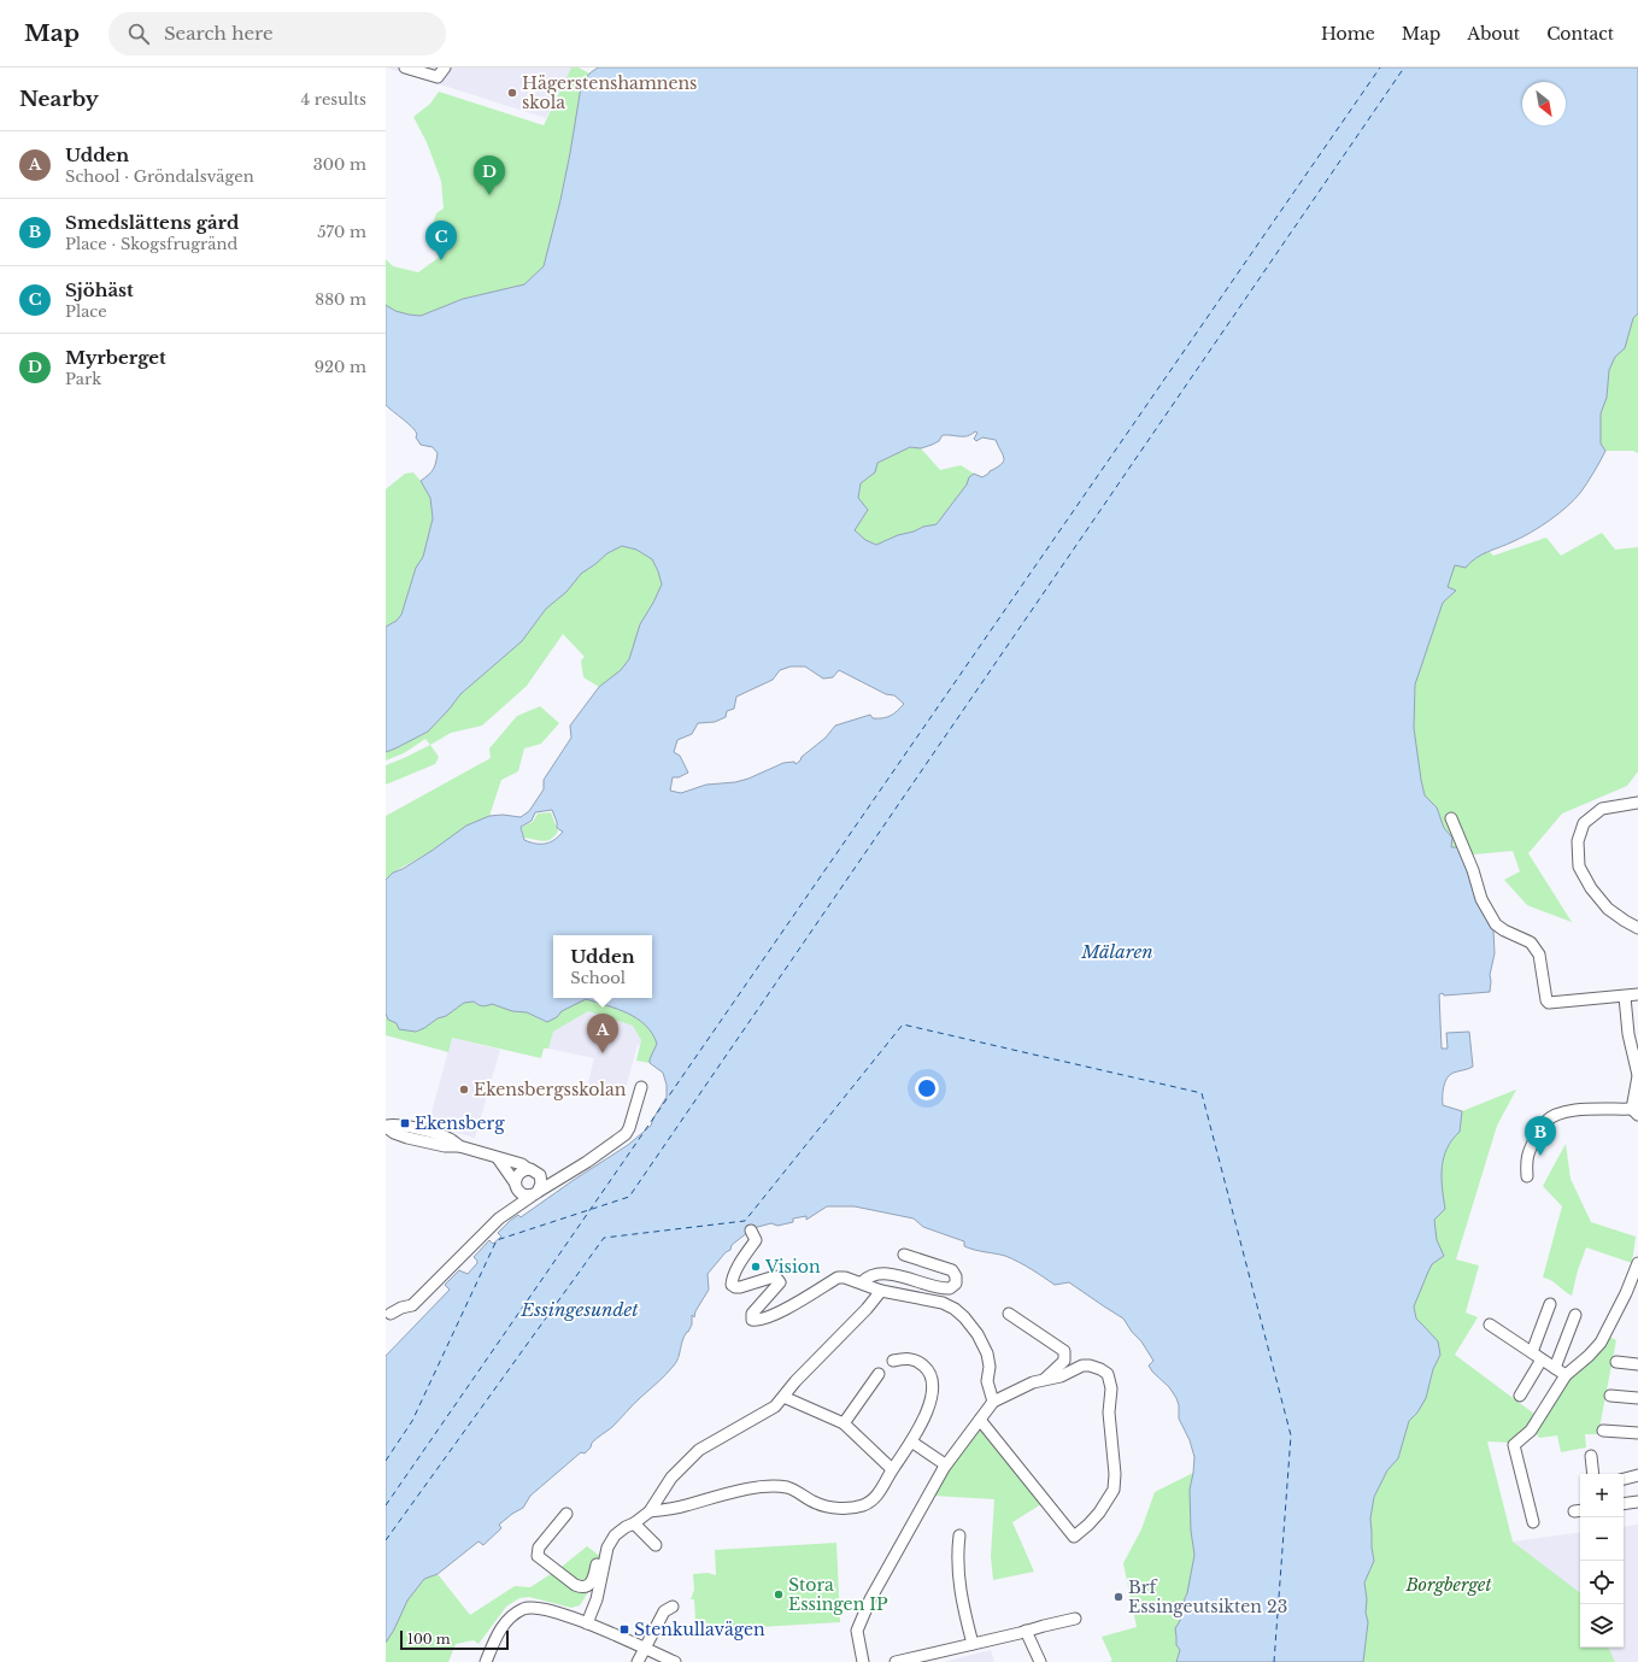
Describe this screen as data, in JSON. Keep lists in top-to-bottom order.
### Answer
{
  "water": ["Mälaren", "Essingesundet"],
  "parks": ["Borgberget"],
  "places": {
    "other": [
      "Hägerstenshamnens skola",
      "Ekensbergsskolan",
      "Vision",
      "Stora Essingen IP",
      "Brf Essingeutsikten 23"
    ],
    "transit": ["Ekensberg", "Stenkullavägen"]
  },
  "scale_bar": "100 m",
  "north": "bottom right",
  "page": {
    "header": "Map",
    "search": "Search here",
    "nav": [
      "Home",
      "Map",
      "About",
      "Contact"
    ],
    "heading": ["Nearby", "4 results"],
    "list": [
      {
        "mark": "A",
        "name": "Udden",
        "note": "School · Gröndalsvägen",
        "value": "300 m"
      },
      {
        "mark": "B",
        "name": "Smedslättens gård",
        "note": "Place · Skogsfrugränd",
        "value": "570 m"
      },
      {
        "mark": "C",
        "name": "Sjöhäst",
        "note": "Place",
        "value": "880 m"
      },
      {
        "mark": "D",
        "name": "Myrberget",
        "note": "Park",
        "value": "920 m"
      }
    ],
    "pins": [
      "D",
      "C",
      "A",
      "B"
    ],
    "popup": ["Udden", "School"],
    "map_buttons": ["+", "−"],
    "scale": "100 m"
  }
}
